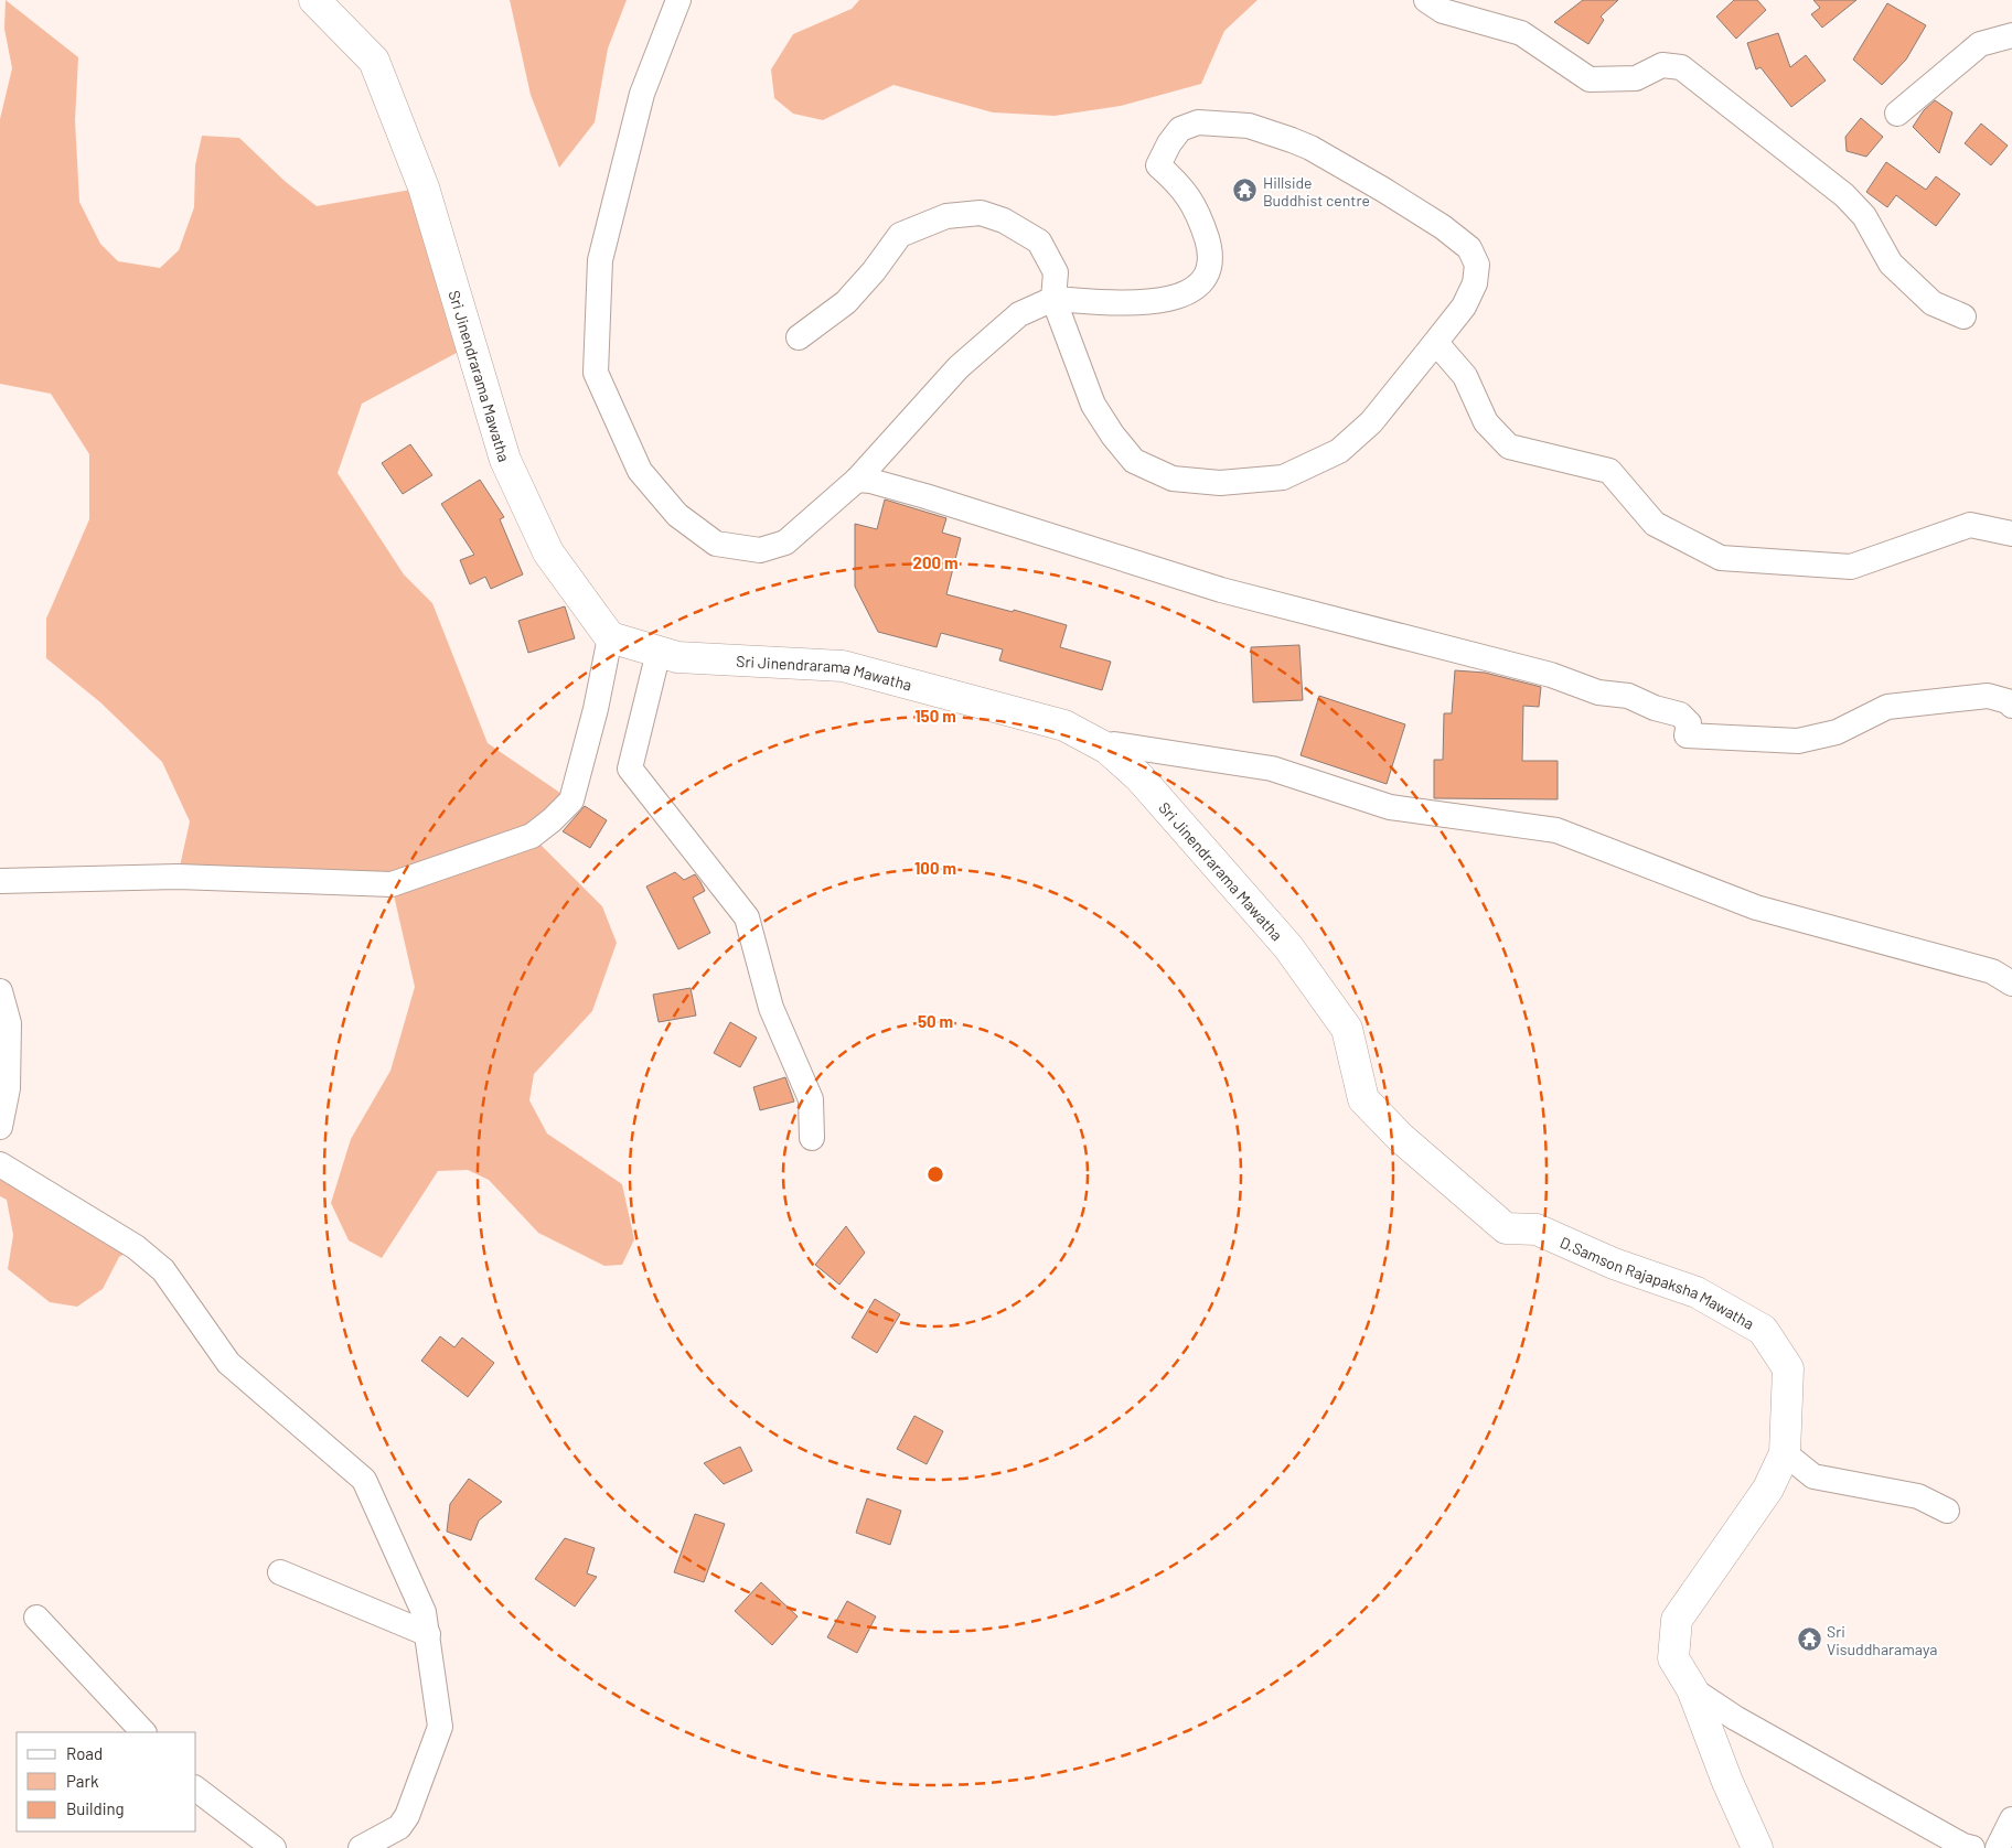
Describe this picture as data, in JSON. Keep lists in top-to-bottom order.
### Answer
{
  "streets": {
    "main road": ["Sri Jinendrarama Mawatha", "D.Samson Rajapaksha Mawatha"]
  },
  "crossings": [
    ["Sri Jinendrarama Mawatha", "D.Samson Rajapaksha Mawatha"]
  ],
  "places": {
    "temple": ["Hillside Buddhist centre", "Sri Visuddharamaya"]
  },
  "legend": ["Road", "Park", "Building"],
  "rings": [
    "200 m",
    "150 m",
    "100 m",
    "50 m"
  ]
}
